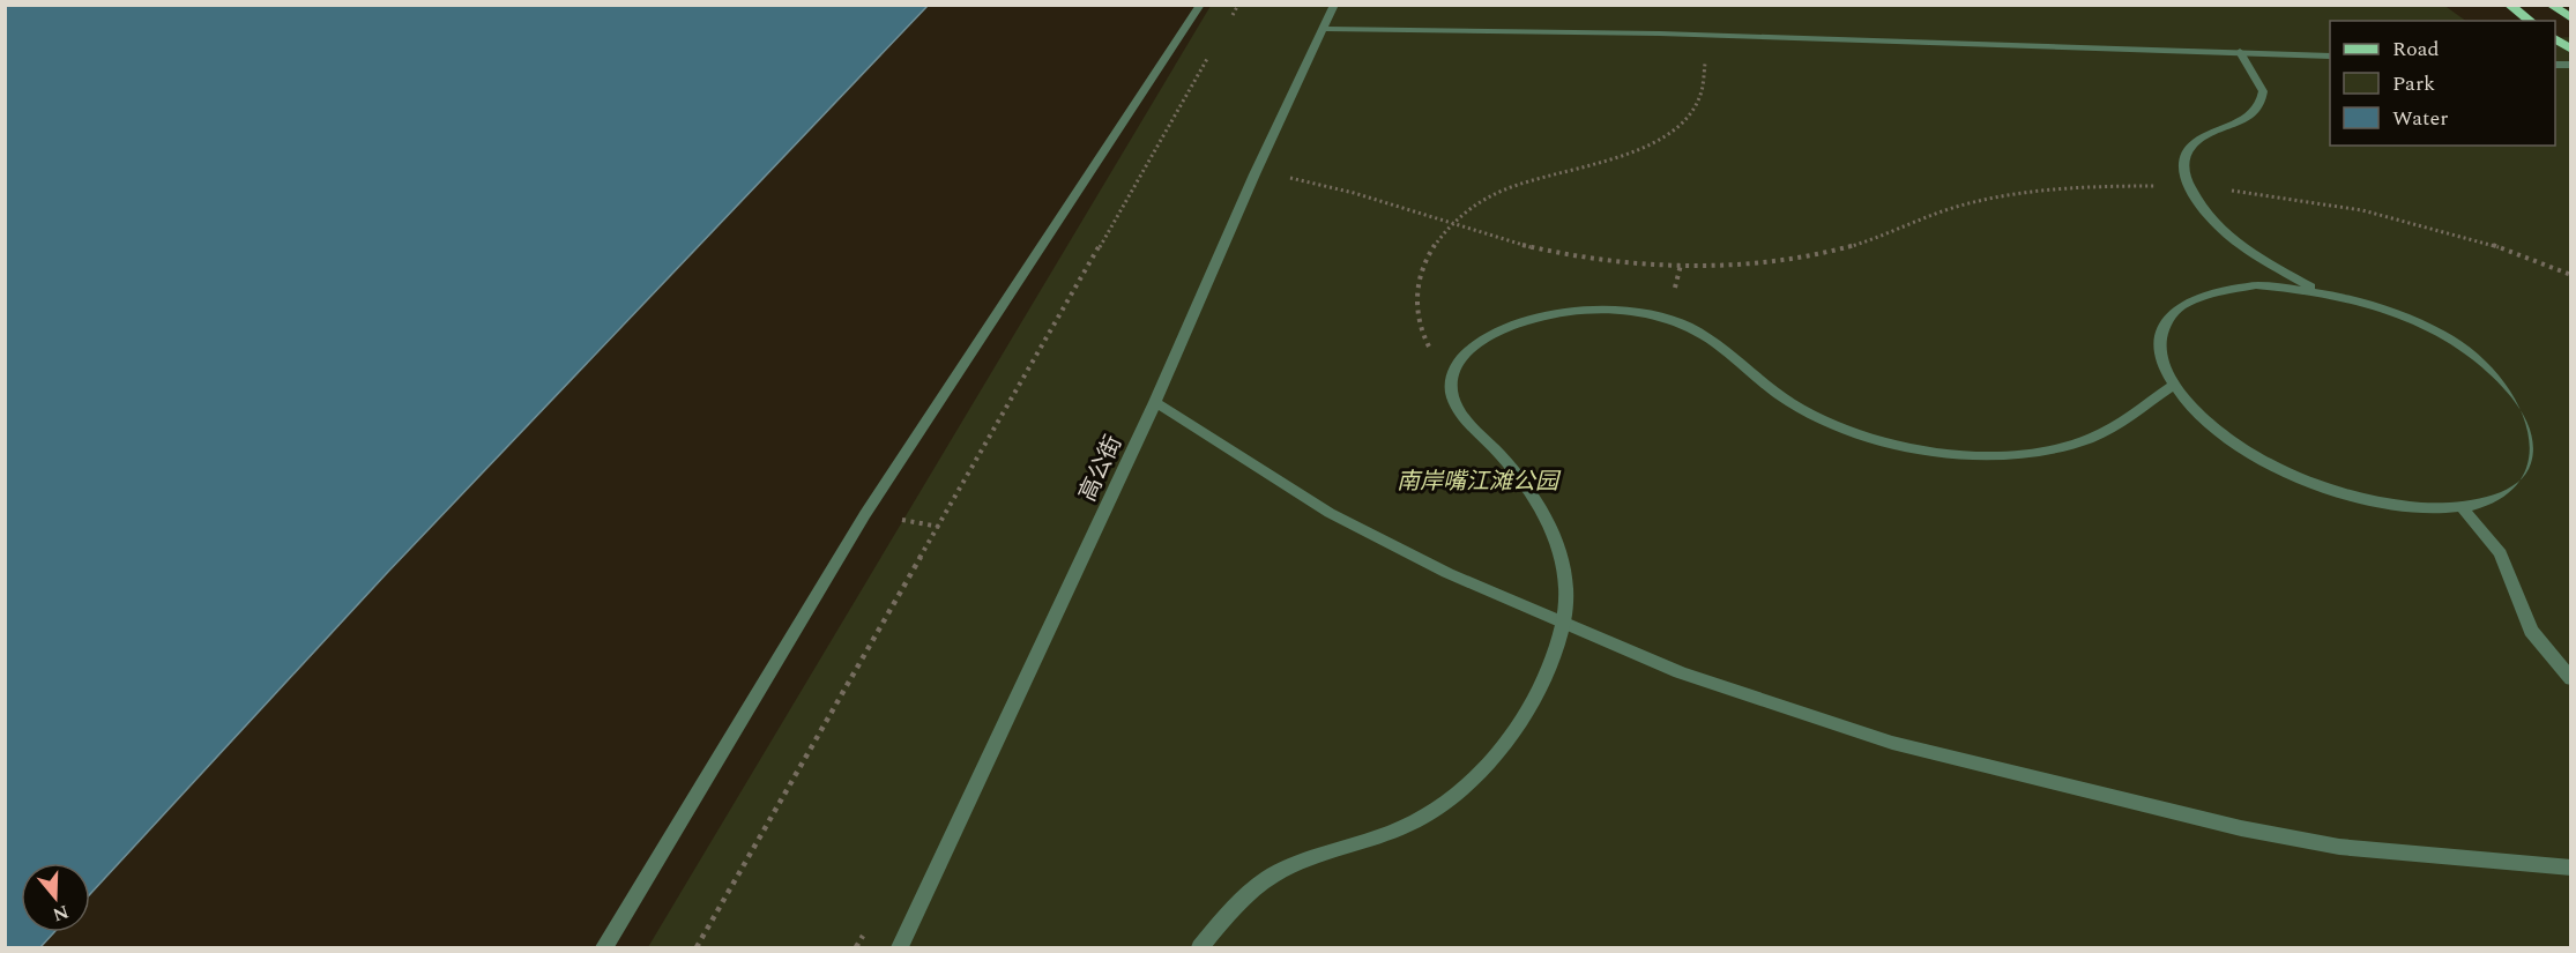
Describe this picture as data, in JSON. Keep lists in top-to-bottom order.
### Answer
{
  "streets": {
    "street": ["高公街"]
  },
  "parks": ["南岸嘴江滩公园"],
  "legend": ["Road", "Park", "Water"],
  "north": "bottom"
}
